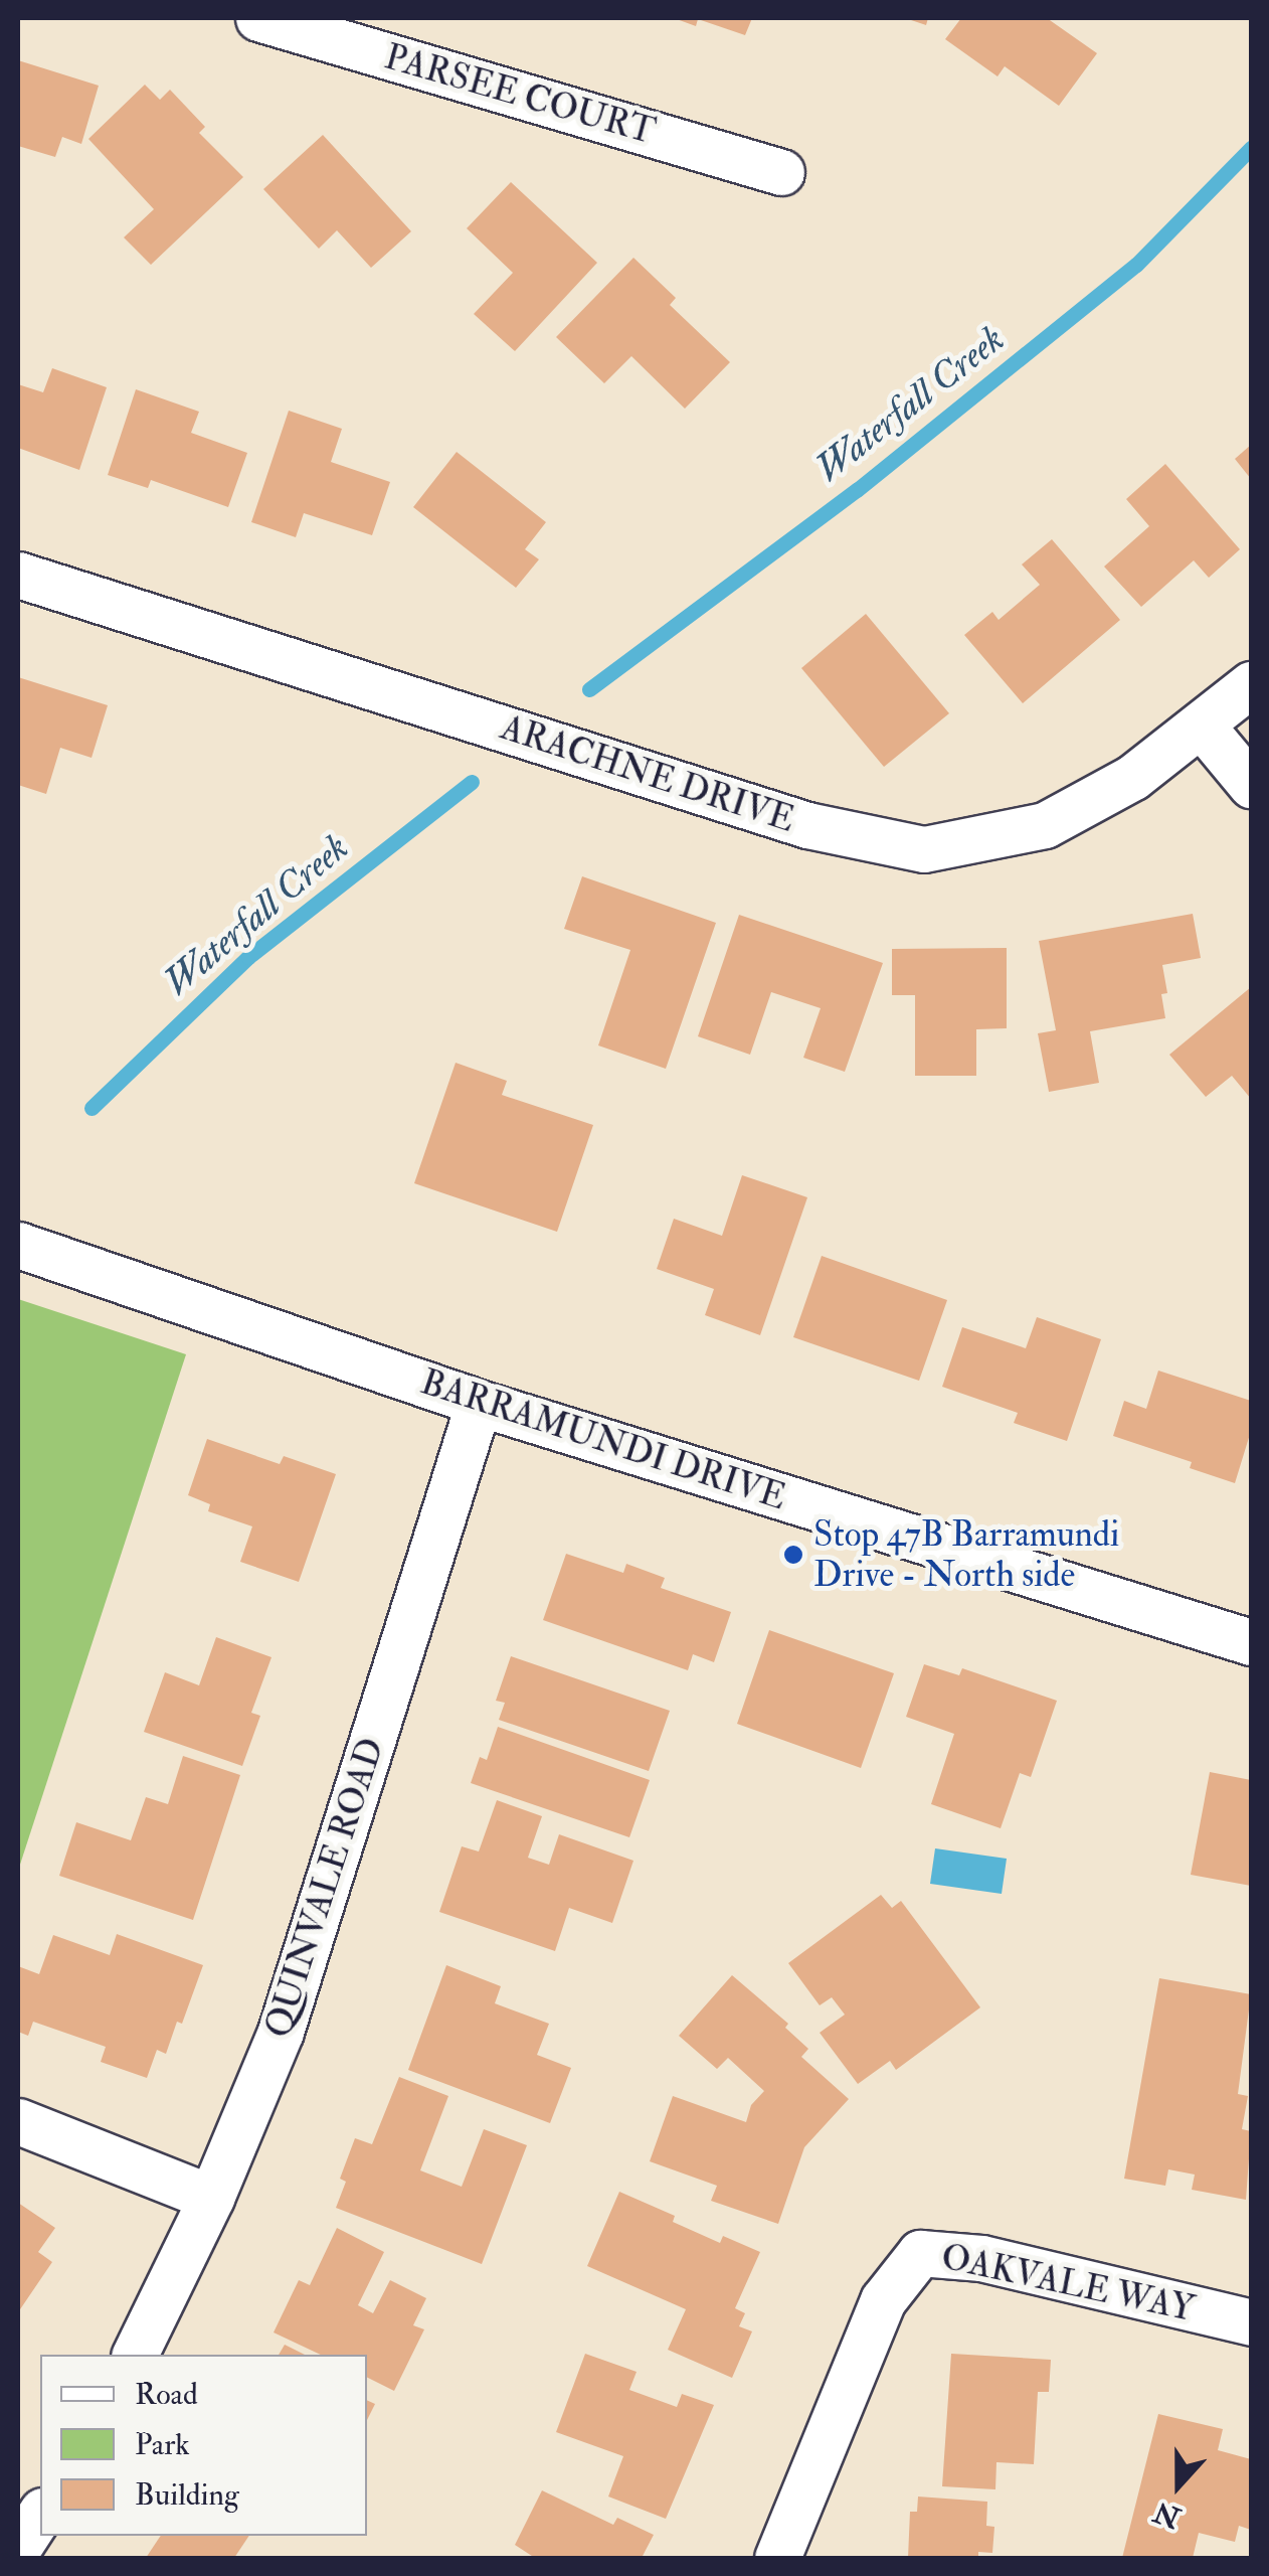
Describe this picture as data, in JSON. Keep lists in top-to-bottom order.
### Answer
{
  "streets": {
    "street": [
      "PARSEE COURT",
      "ARACHNE DRIVE",
      "BARRAMUNDI DRIVE",
      "QUINVALE ROAD",
      "OAKVALE WAY"
    ]
  },
  "crossings": [
    ["BARRAMUNDI DRIVE", "QUINVALE ROAD"]
  ],
  "water": ["Waterfall Creek"],
  "places": ["Stop 47B Barramundi Drive - North side"],
  "legend": ["Road", "Park", "Building"],
  "north": "bottom"
}
